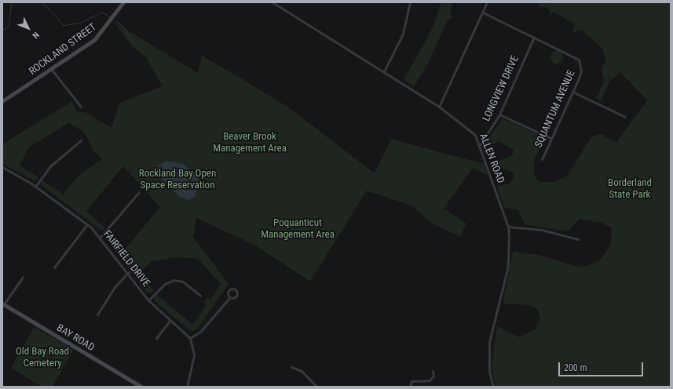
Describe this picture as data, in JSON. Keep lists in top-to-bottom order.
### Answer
{
  "streets": {
    "main road": ["ROCKLAND STREET", "BAY ROAD"],
    "street": [
      "LONGVIEW DRIVE",
      "SQUANTUM AVENUE",
      "ALLEN ROAD",
      "FAIRFIELD DRIVE"
    ]
  },
  "crossings": [
    ["LONGVIEW DRIVE", "SQUANTUM AVENUE"],
    ["LONGVIEW DRIVE", "ALLEN ROAD"]
  ],
  "parks": [
    "Beaver Brook Management Area",
    "Rockland Bay Open Space Reservation",
    "Borderland State Park",
    "Poquanticut Management Area",
    "Old Bay Road Cemetery"
  ],
  "scale_bar": "200 m",
  "north": "bottom right"
}
